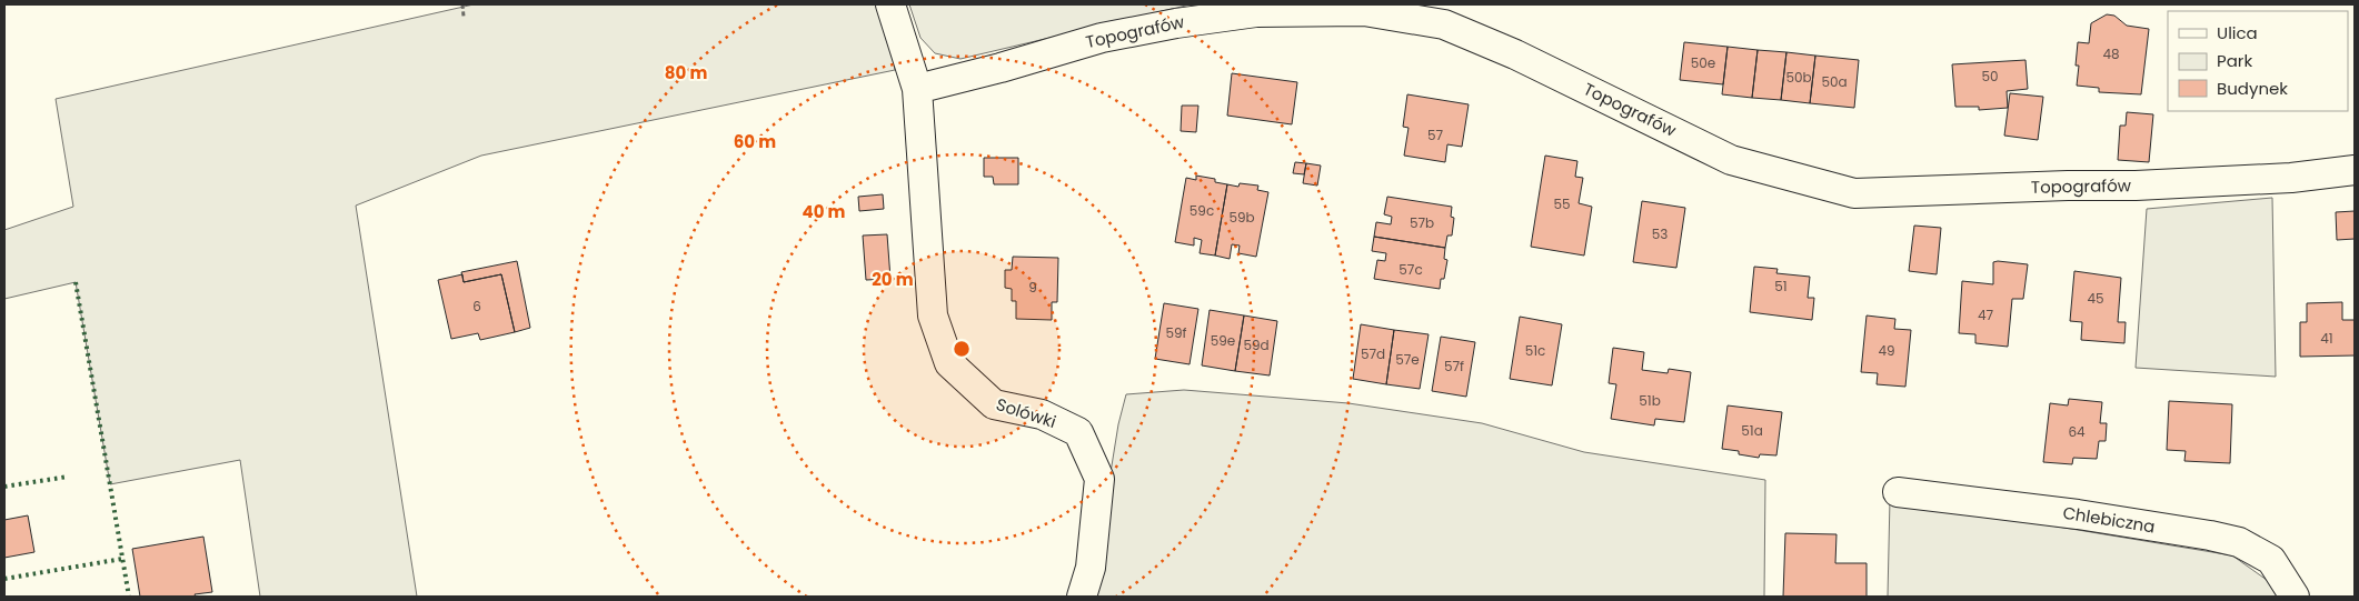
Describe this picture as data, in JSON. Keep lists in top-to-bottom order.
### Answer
{
  "streets": {
    "street": ["Topografów", "Solówki", "Chlebiczna"]
  },
  "crossings": [
    ["Topografów", "Solówki"]
  ],
  "house_numbers": [
    "48",
    "50e",
    "50",
    "50b",
    "50a",
    "57",
    "55",
    "59c",
    "59b",
    "57b",
    "53",
    "57c",
    "51",
    "9",
    "45",
    "6",
    "47",
    "59f",
    "41",
    "59e",
    "59d",
    "51c",
    "49",
    "57d",
    "57e",
    "57f",
    "51b",
    "51a",
    "64"
  ],
  "legend": ["Ulica", "Park", "Budynek"],
  "rings": [
    "80 m",
    "60 m",
    "40 m",
    "20 m"
  ]
}
